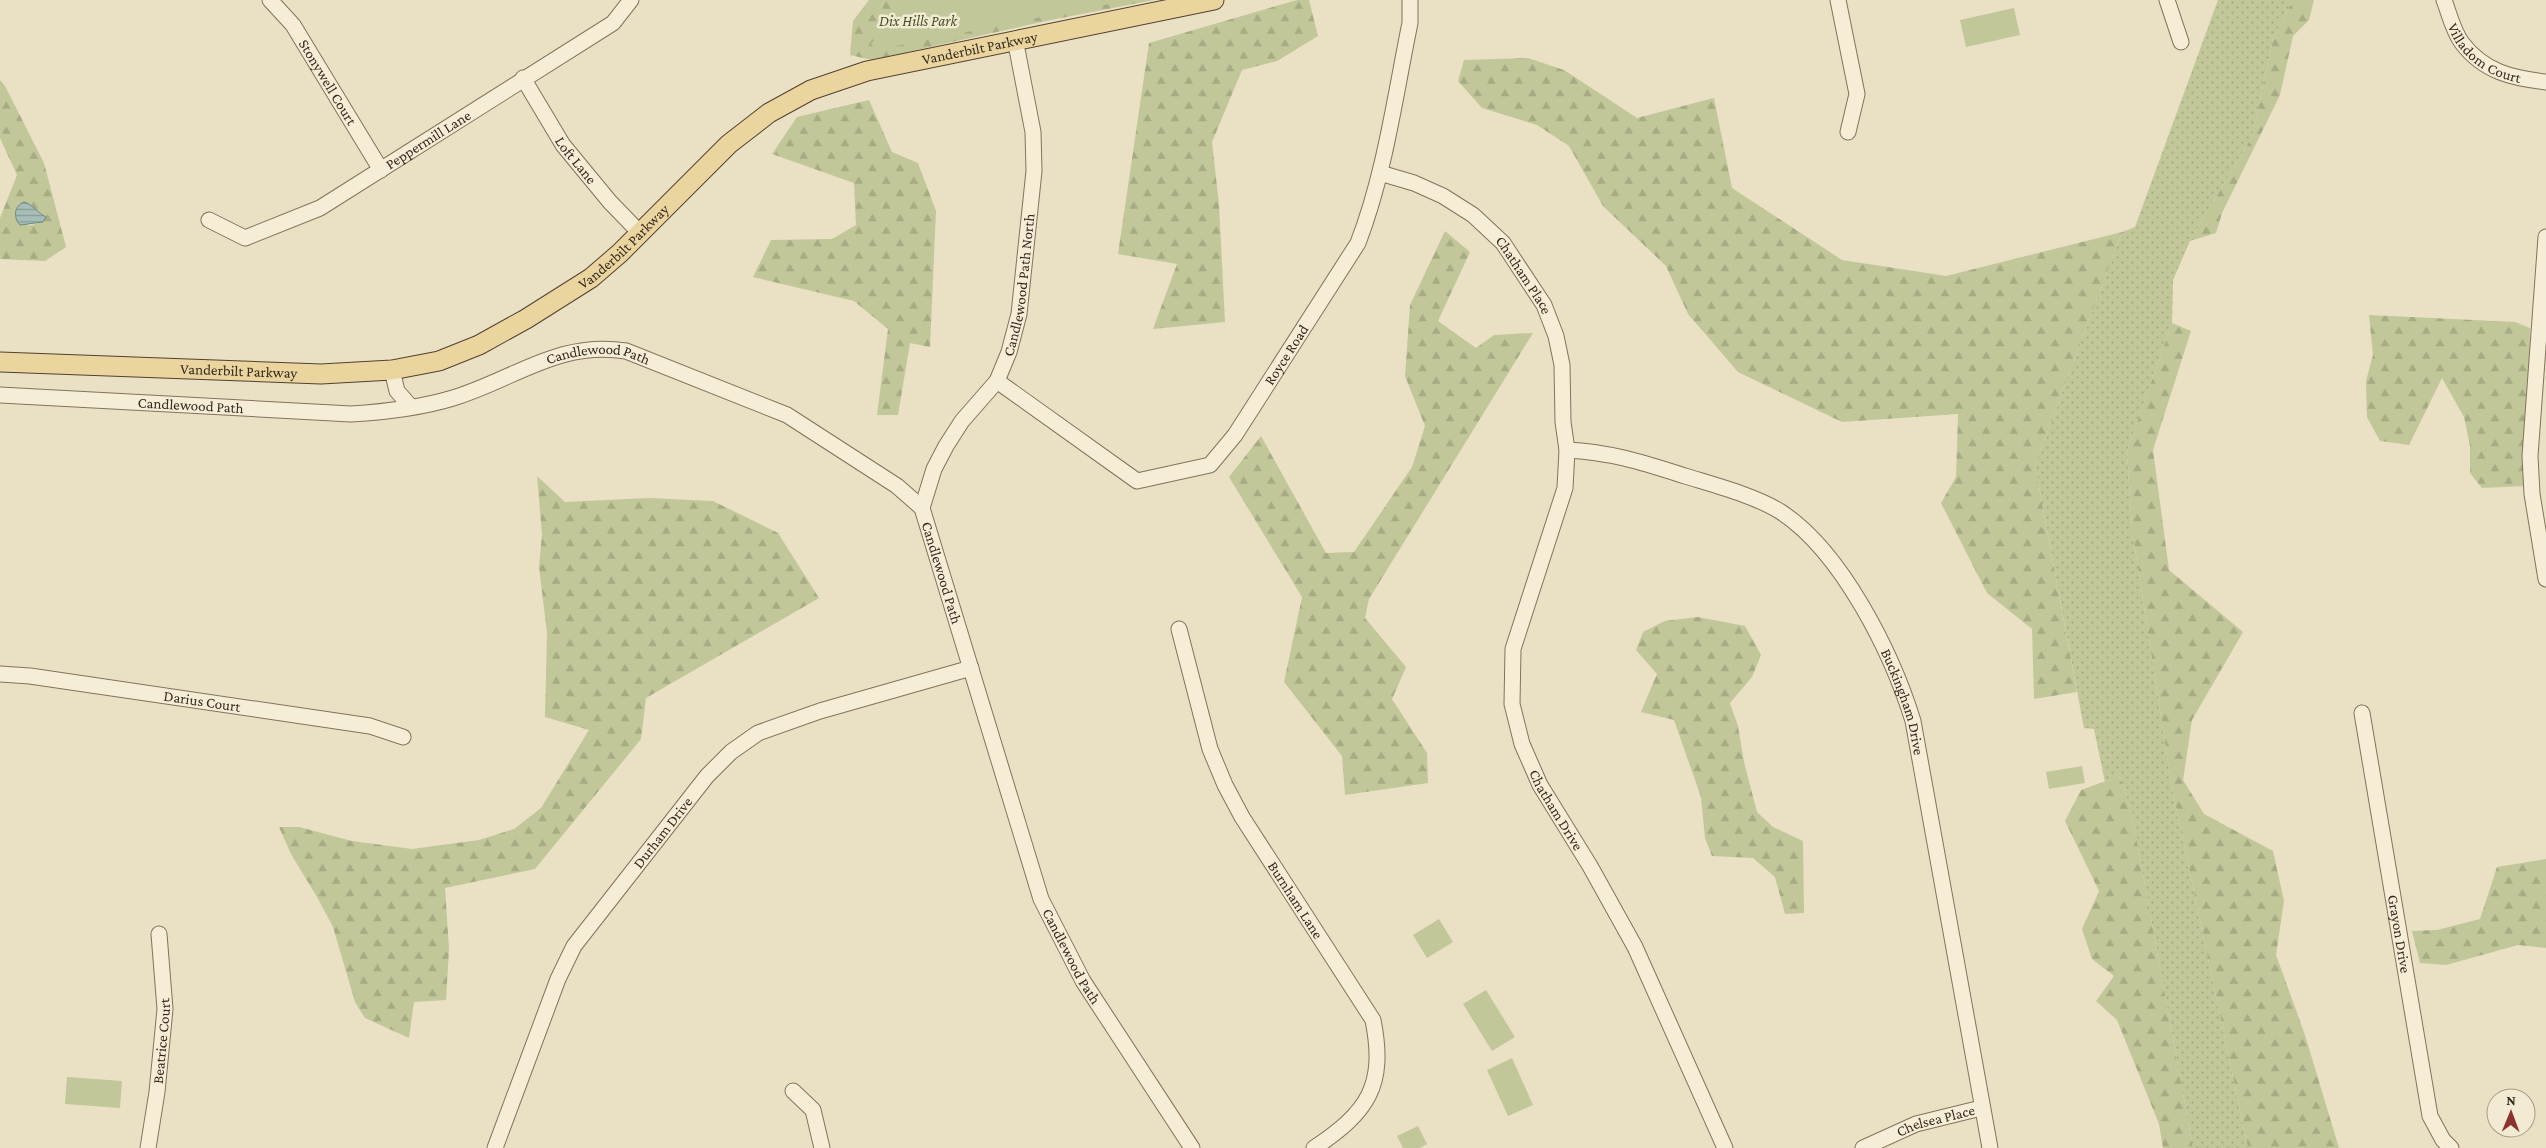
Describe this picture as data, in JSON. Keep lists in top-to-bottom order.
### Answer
{
  "streets": {
    "main road": ["Vanderbilt Parkway"],
    "street": [
      "Villadom Court",
      "Stonywell Court",
      "Peppermill Lane",
      "Loft Lane",
      "Chatham Place",
      "Candlewood Path North",
      "Royce Road",
      "Candlewood Path",
      "Darius Court",
      "Buckingham Drive",
      "Chatham Drive",
      "Durham Drive",
      "Burnham Lane",
      "Grayon Drive",
      "Beatrice Court",
      "Chelsea Place"
    ]
  },
  "crossings": [
    ["Vanderbilt Parkway", "Loft Lane"],
    ["Vanderbilt Parkway", "Candlewood Path North"],
    ["Stonywell Court", "Peppermill Lane"],
    ["Peppermill Lane", "Loft Lane"],
    ["Chatham Place", "Royce Road"],
    ["Chatham Place", "Buckingham Drive"],
    ["Chatham Place", "Chatham Drive"],
    ["Candlewood Path North", "Royce Road"],
    ["Candlewood Path North", "Candlewood Path"],
    ["Candlewood Path", "Durham Drive"],
    ["Buckingham Drive", "Chatham Drive"],
    ["Buckingham Drive", "Chelsea Place"]
  ],
  "parks": ["Dix Hills Park"],
  "north": "top"
}
